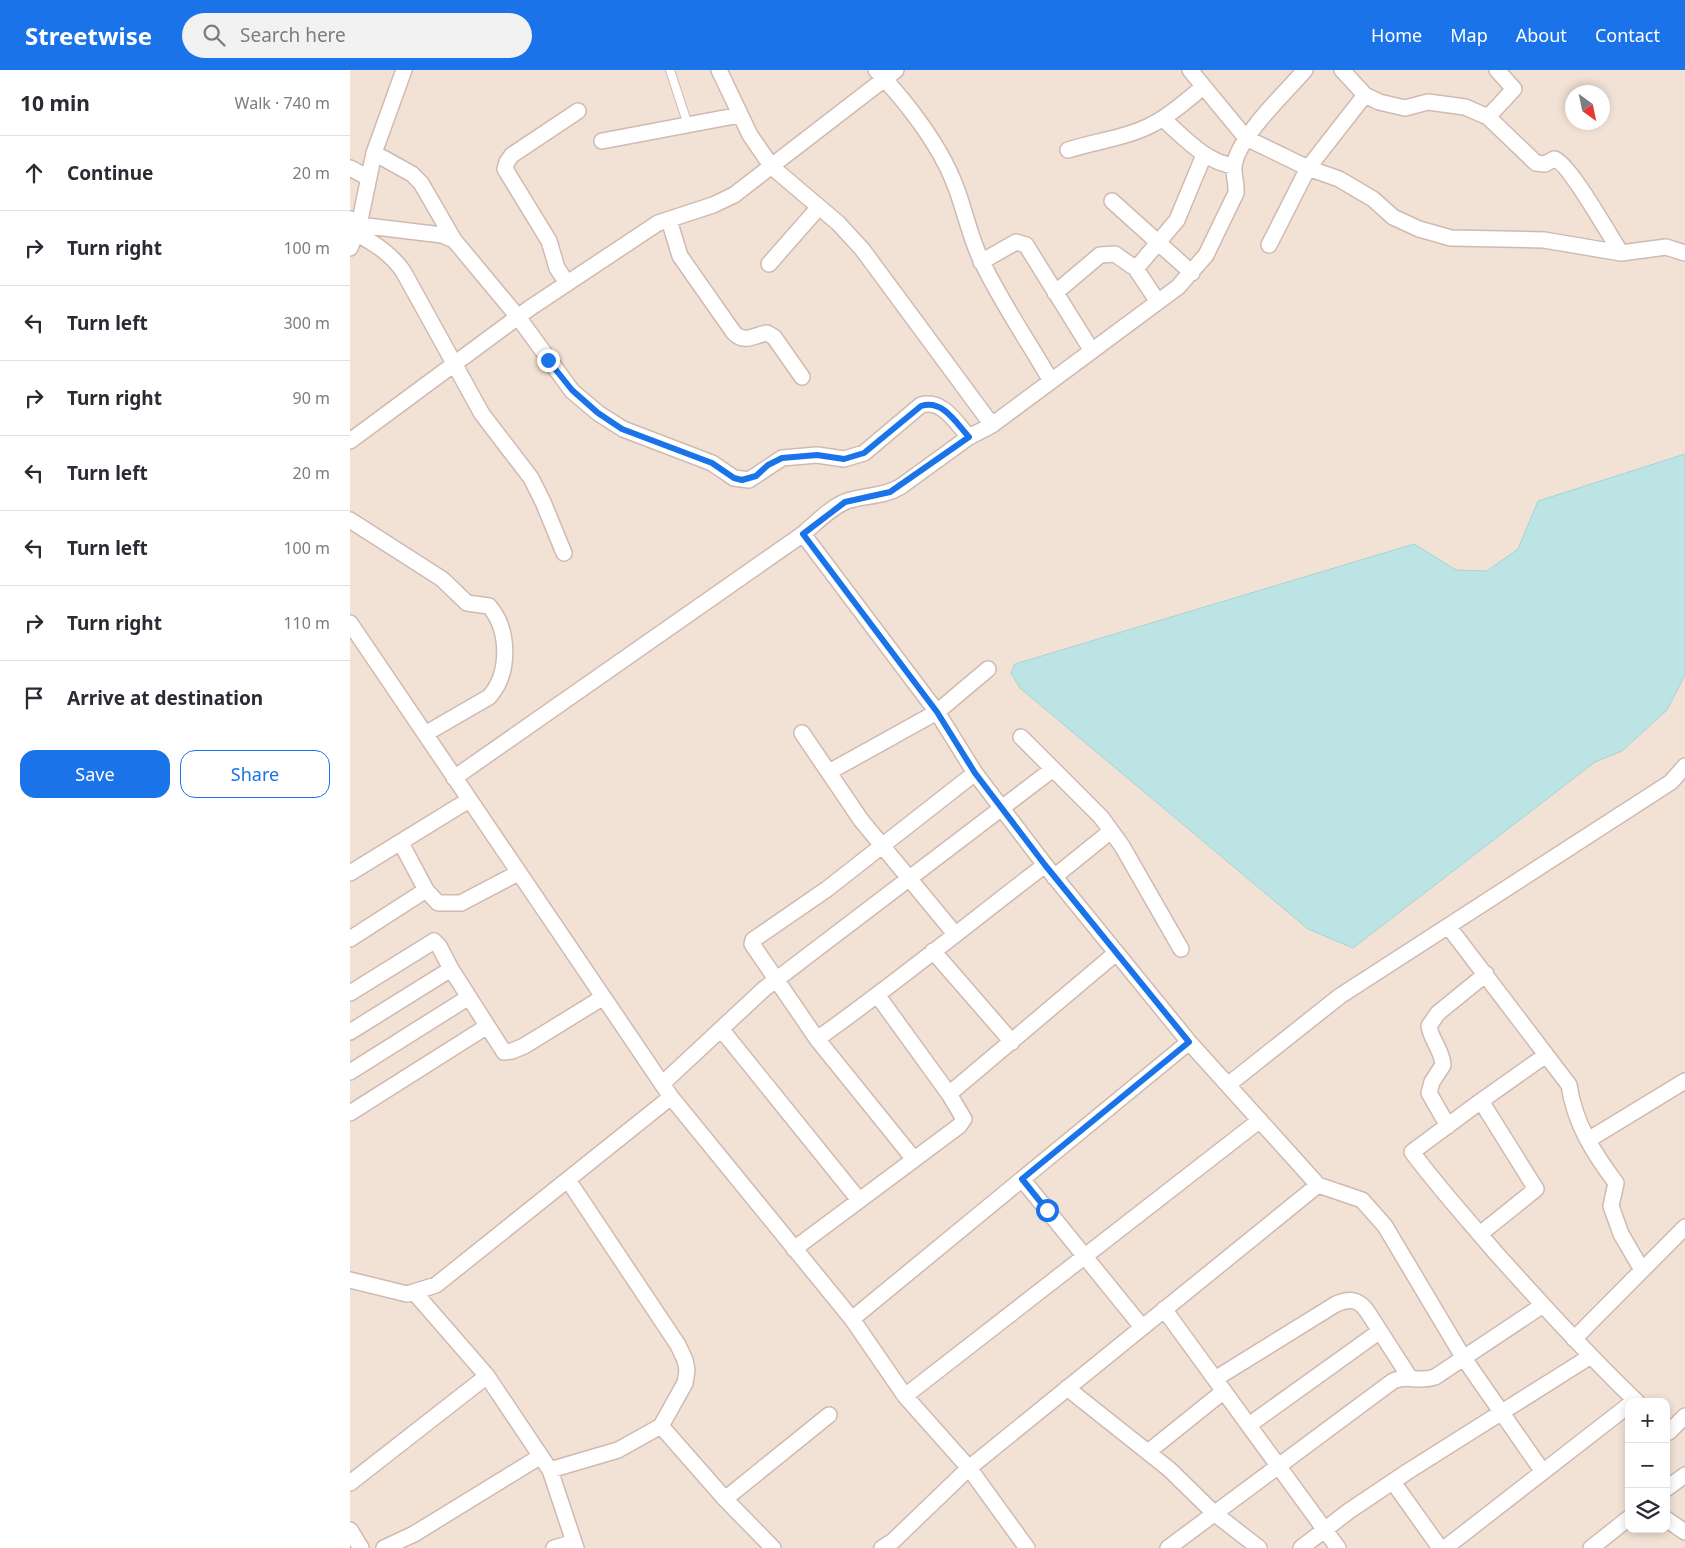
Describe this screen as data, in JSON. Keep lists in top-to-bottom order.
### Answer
{
  "north": "bottom right",
  "page": {
    "header": "Streetwise",
    "search": "Search here",
    "nav": [
      "Home",
      "Map",
      "About",
      "Contact"
    ],
    "heading": ["10 min", "Walk · 740 m"],
    "list": [
      ["Continue", "20 m"],
      ["Turn right", "100 m"],
      ["Turn left", "300 m"],
      ["Turn right", "90 m"],
      ["Turn left", "20 m"],
      ["Turn left", "100 m"],
      ["Turn right", "110 m"],
      "Arrive at destination"
    ],
    "buttons": ["Save", "Share"],
    "map_buttons": ["+", "−"]
  }
}
